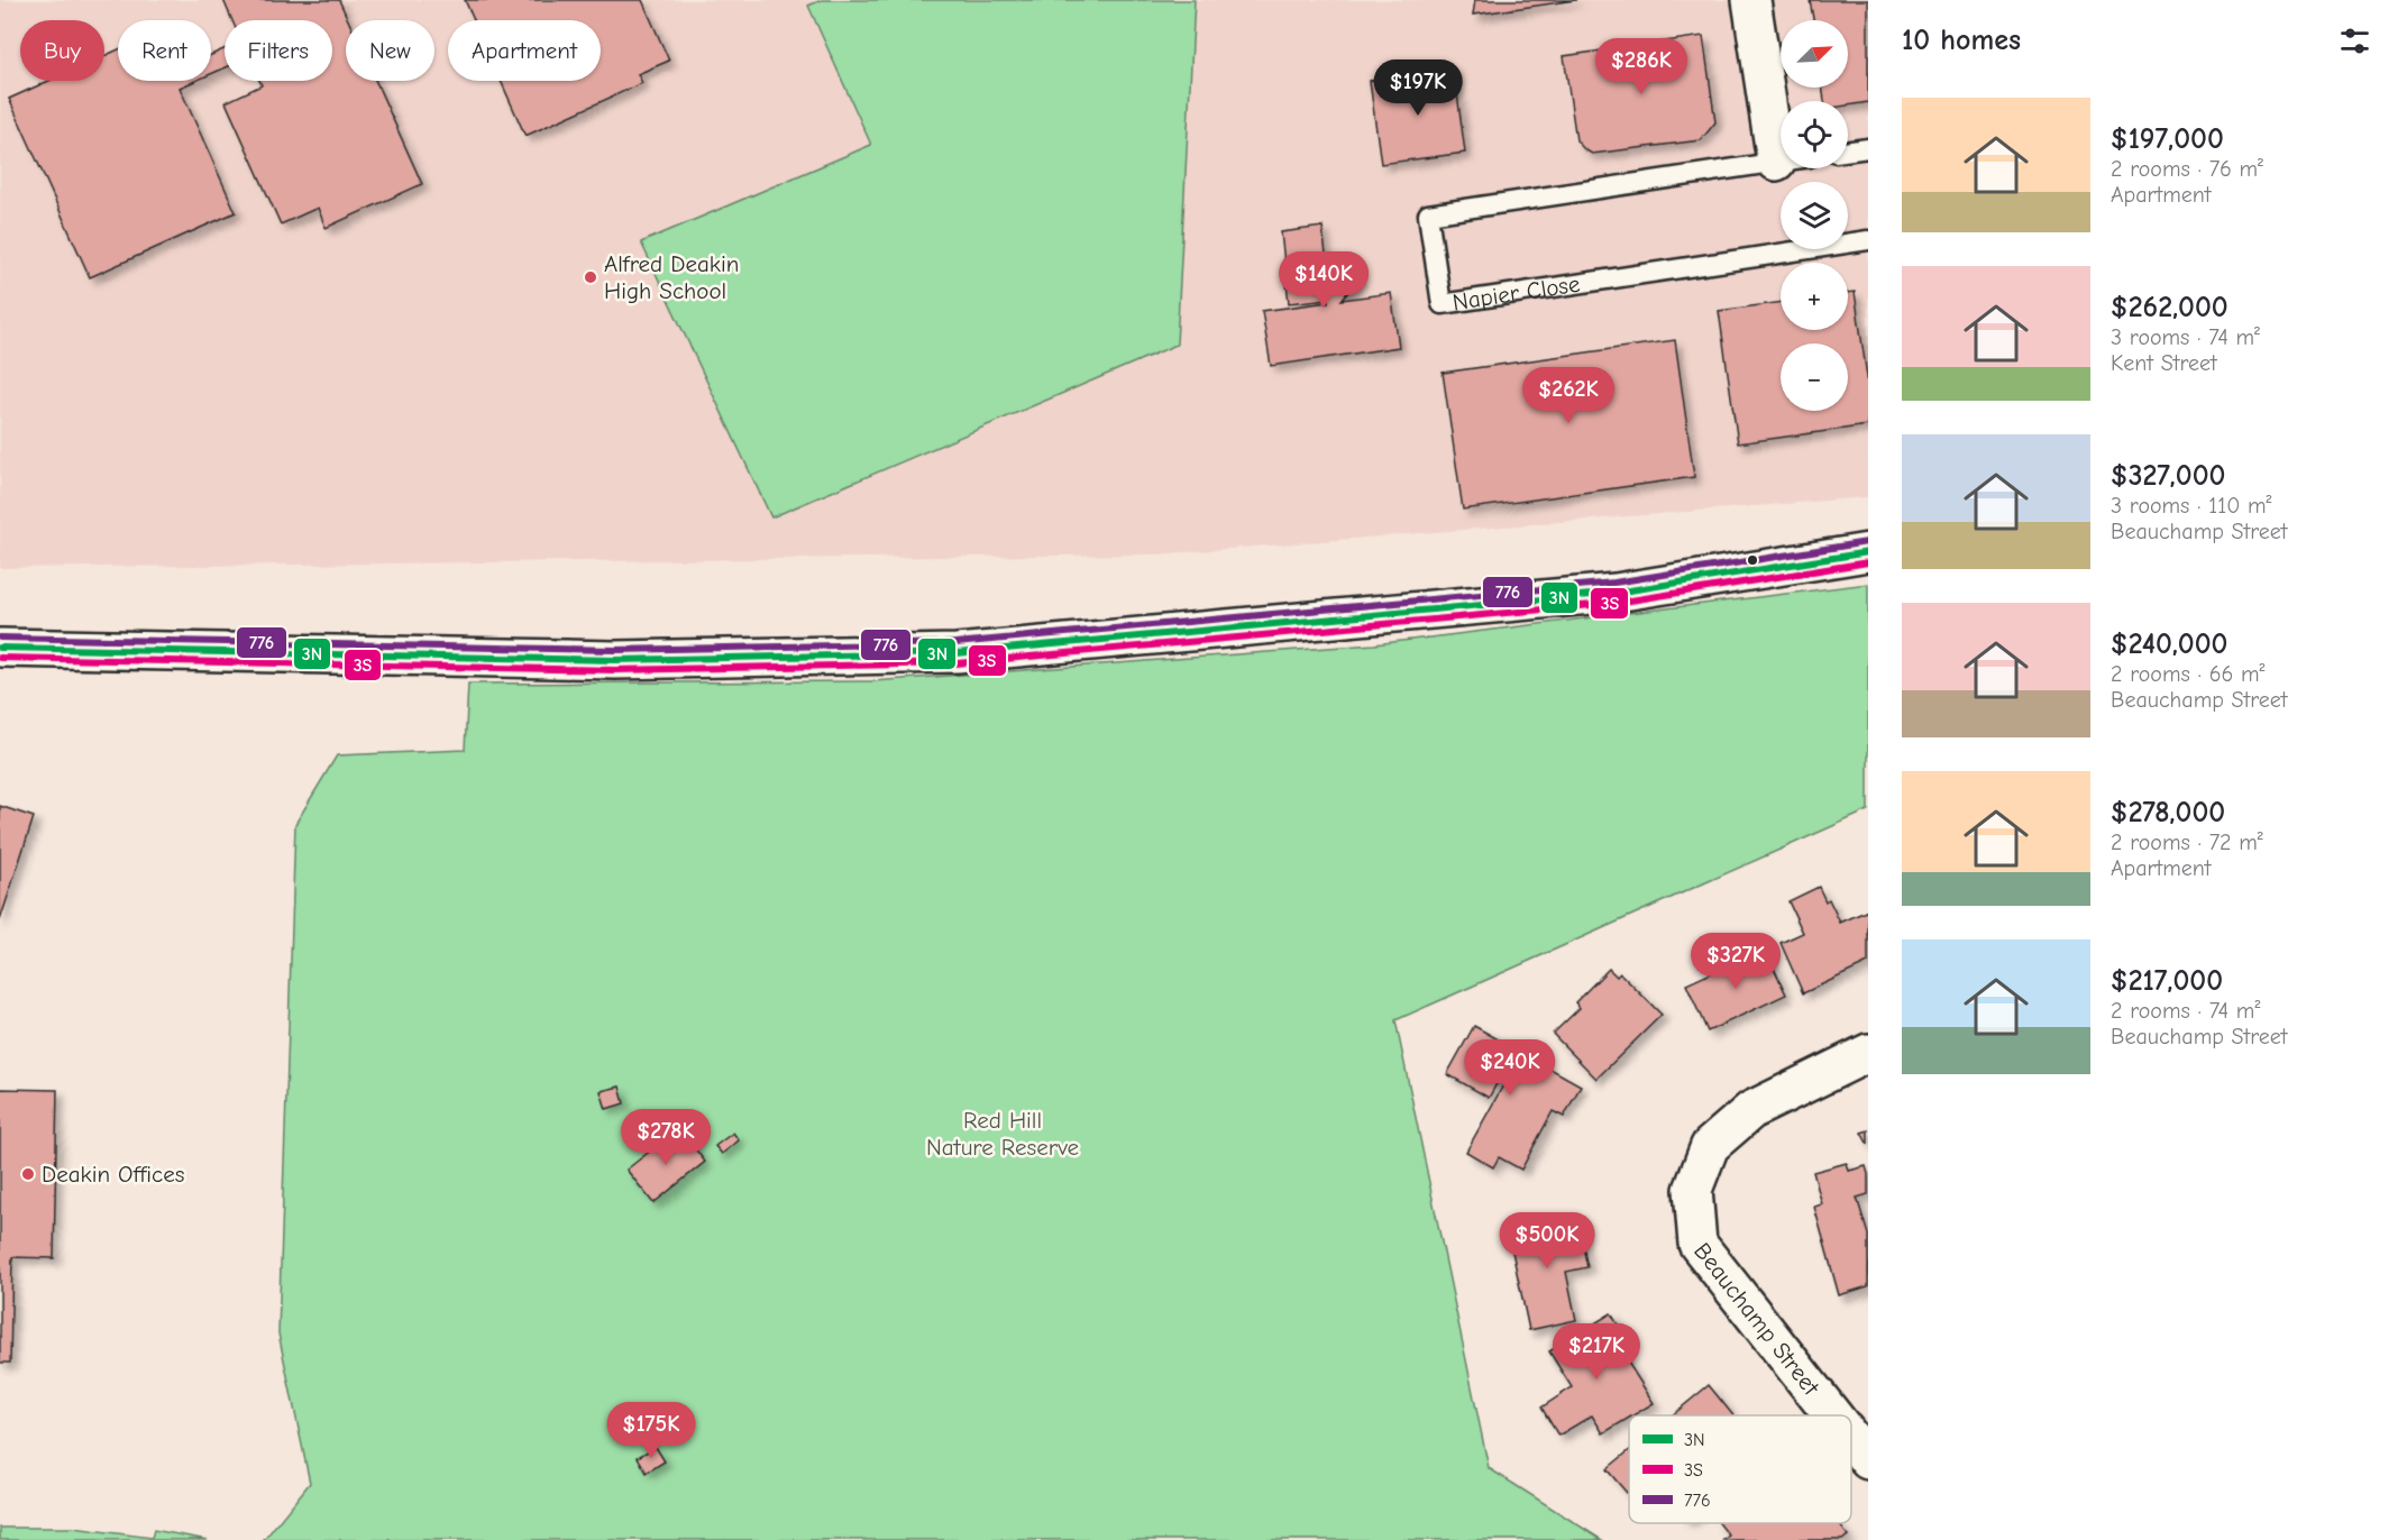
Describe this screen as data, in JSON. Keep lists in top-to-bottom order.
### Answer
{
  "streets": {
    "main road": ["Napier Close", "Beauchamp Street"]
  },
  "parks": ["Red Hill Nature Reserve"],
  "places": ["Alfred Deakin High School", "Deakin Offices"],
  "lines": ["transit line 776", "transit line 3N", "transit line 3S"],
  "legend": ["3N", "3S", "776"],
  "north": "top right",
  "page": {
    "heading": "10 homes",
    "map_buttons": ["+", "−"],
    "chip": [
      "Buy",
      "Rent",
      "Filters",
      "New",
      "Apartment"
    ],
    "price": [
      "$286K",
      "$197K",
      "$140K",
      "$262K",
      "$327K",
      "$240K",
      "$278K",
      "$500K",
      "$217K",
      "$175K"
    ],
    "list": [
      {
        "name": "$197,000",
        "note": "2 rooms · 76 m² · Apartment"
      },
      {
        "name": "$262,000",
        "note": "3 rooms · 74 m² · Kent Street"
      },
      {
        "name": "$327,000",
        "note": "3 rooms · 110 m² · Beauchamp Street"
      },
      {
        "name": "$240,000",
        "note": "2 rooms · 66 m² · Beauchamp Street"
      },
      {
        "name": "$278,000",
        "note": "2 rooms · 72 m² · Apartment"
      },
      {
        "name": "$217,000",
        "note": "2 rooms · 74 m² · Beauchamp Street"
      }
    ]
  }
}
